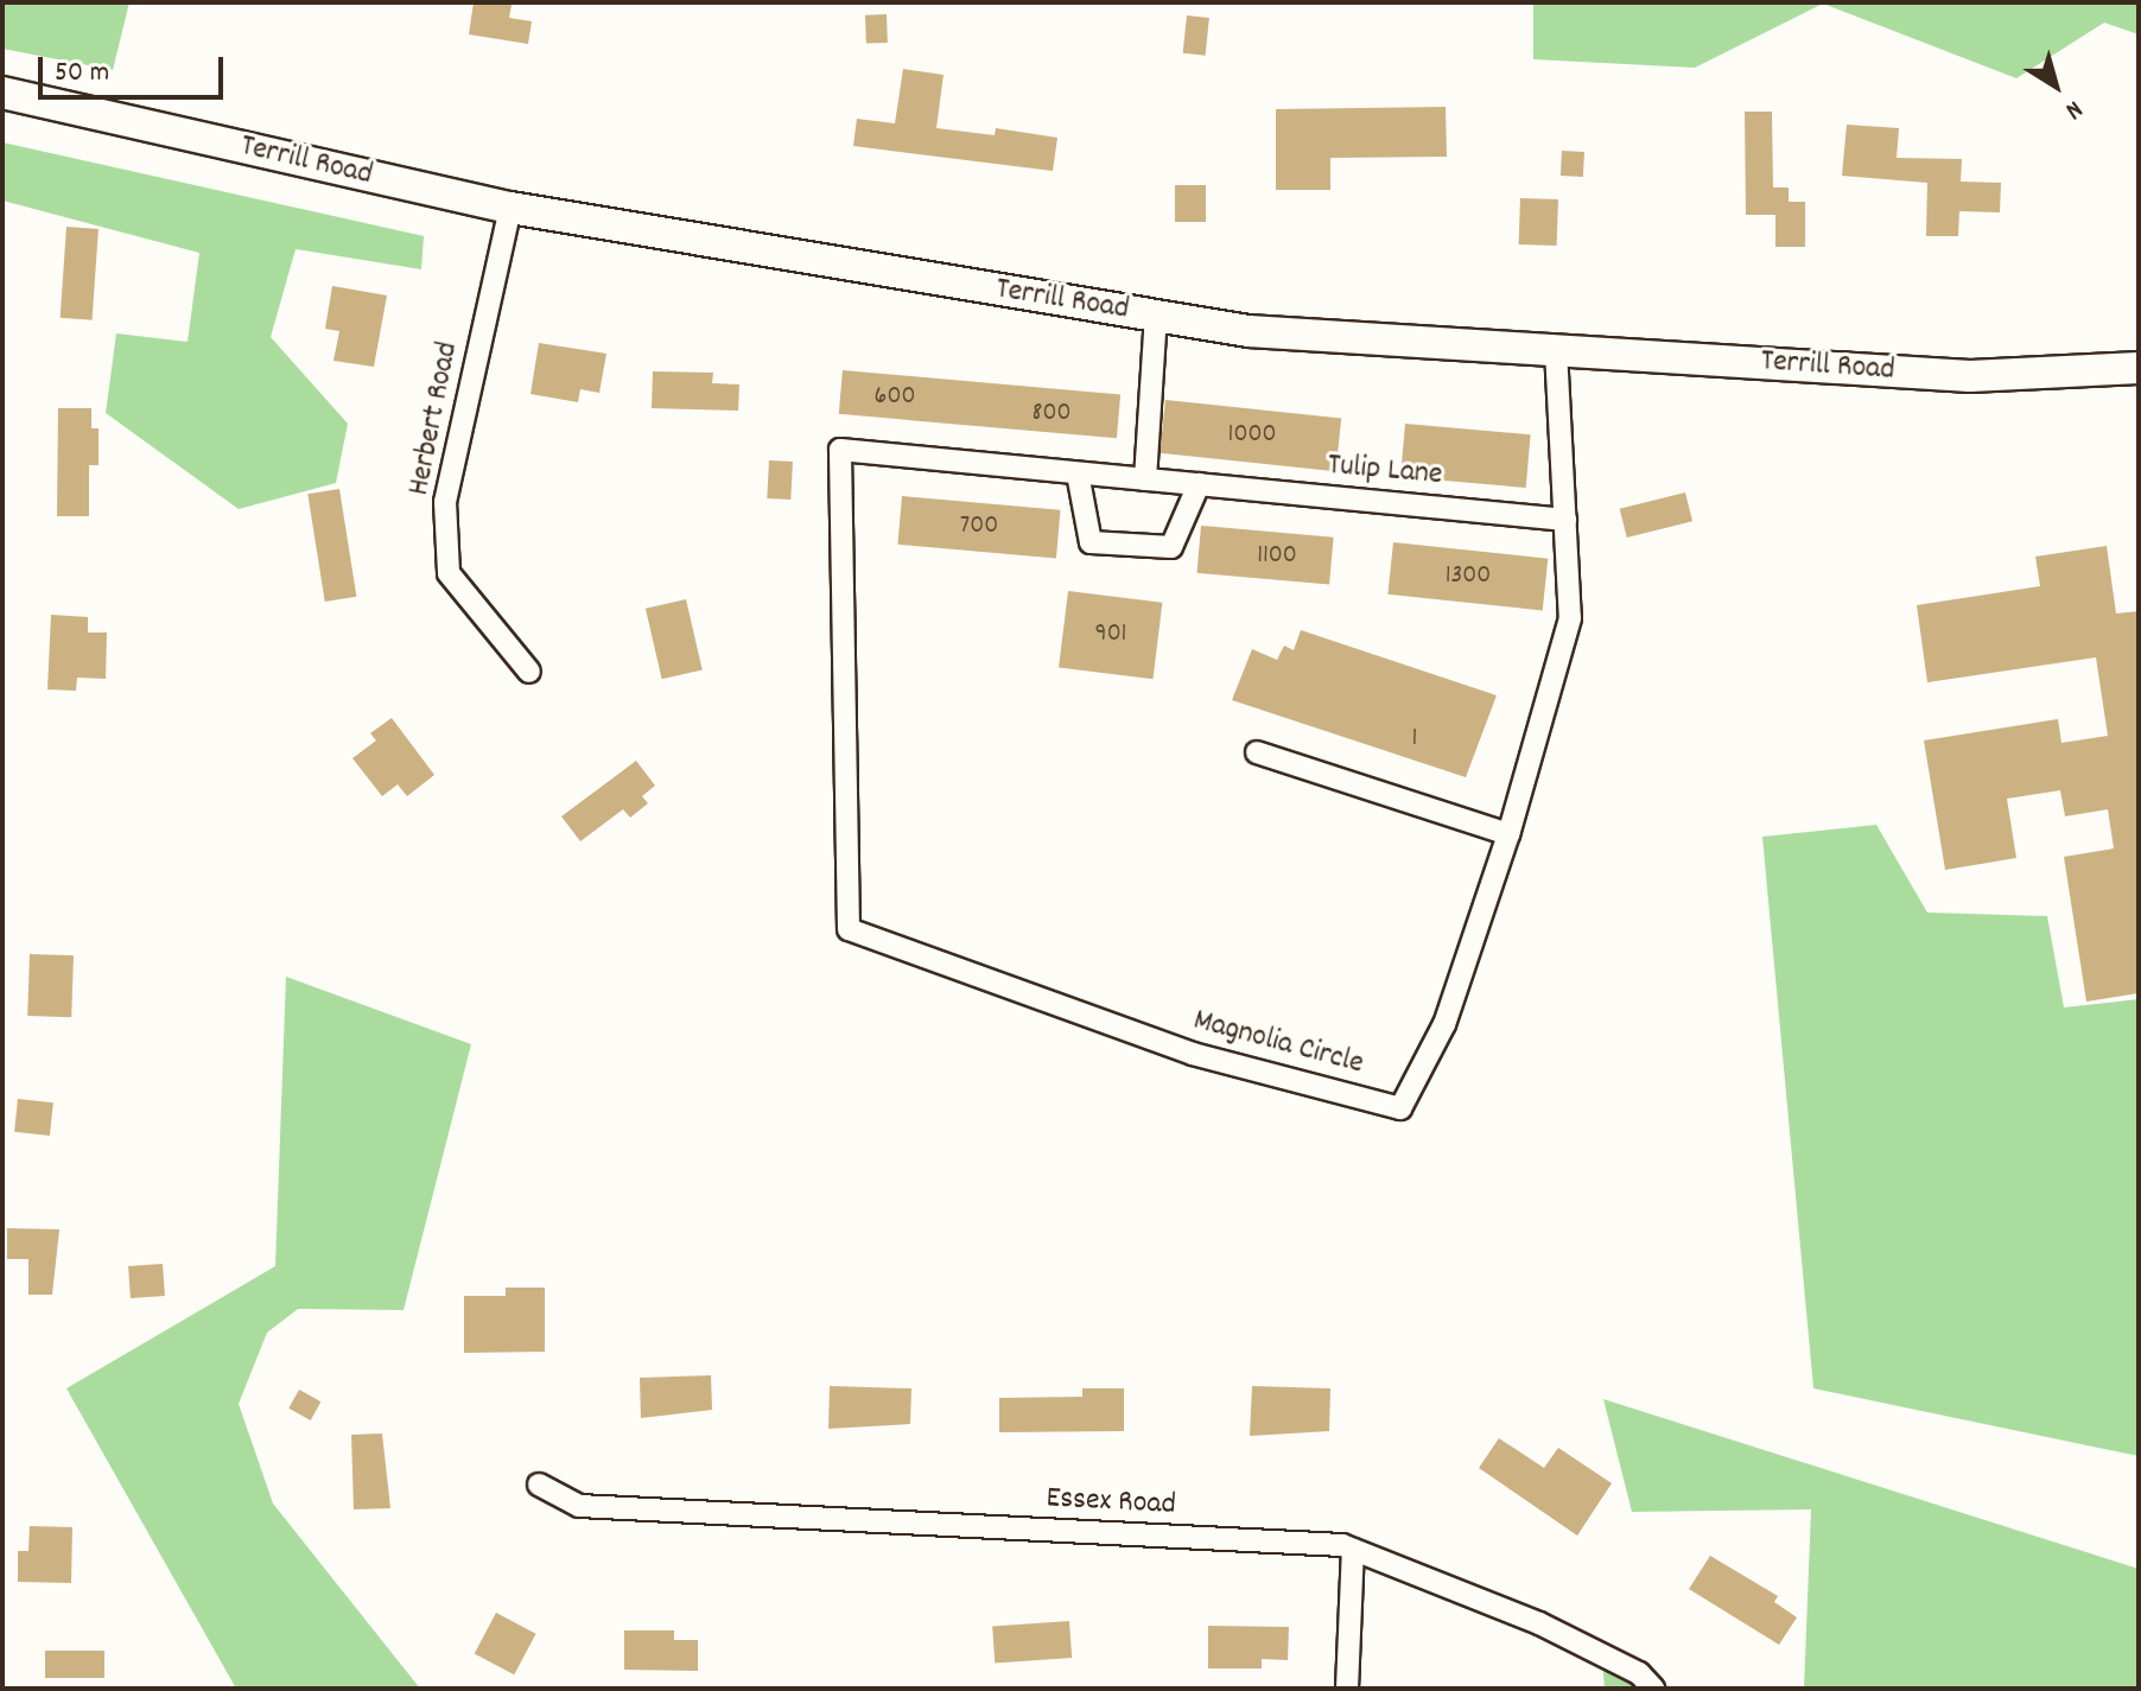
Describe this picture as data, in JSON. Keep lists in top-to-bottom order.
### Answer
{
  "streets": {
    "street": [
      "Terrill Road",
      "Herbert Road",
      "Tulip Lane",
      "Magnolia Circle",
      "Essex Road"
    ]
  },
  "crossings": [
    ["Terrill Road", "Herbert Road"],
    ["Terrill Road", "Magnolia Circle"],
    ["Tulip Lane", "Magnolia Circle"]
  ],
  "house_numbers": [
    "600",
    "800",
    "1000",
    "700",
    "1100",
    "1300",
    "901",
    "1"
  ],
  "scale_bar": "50 m",
  "north": "bottom right"
}
